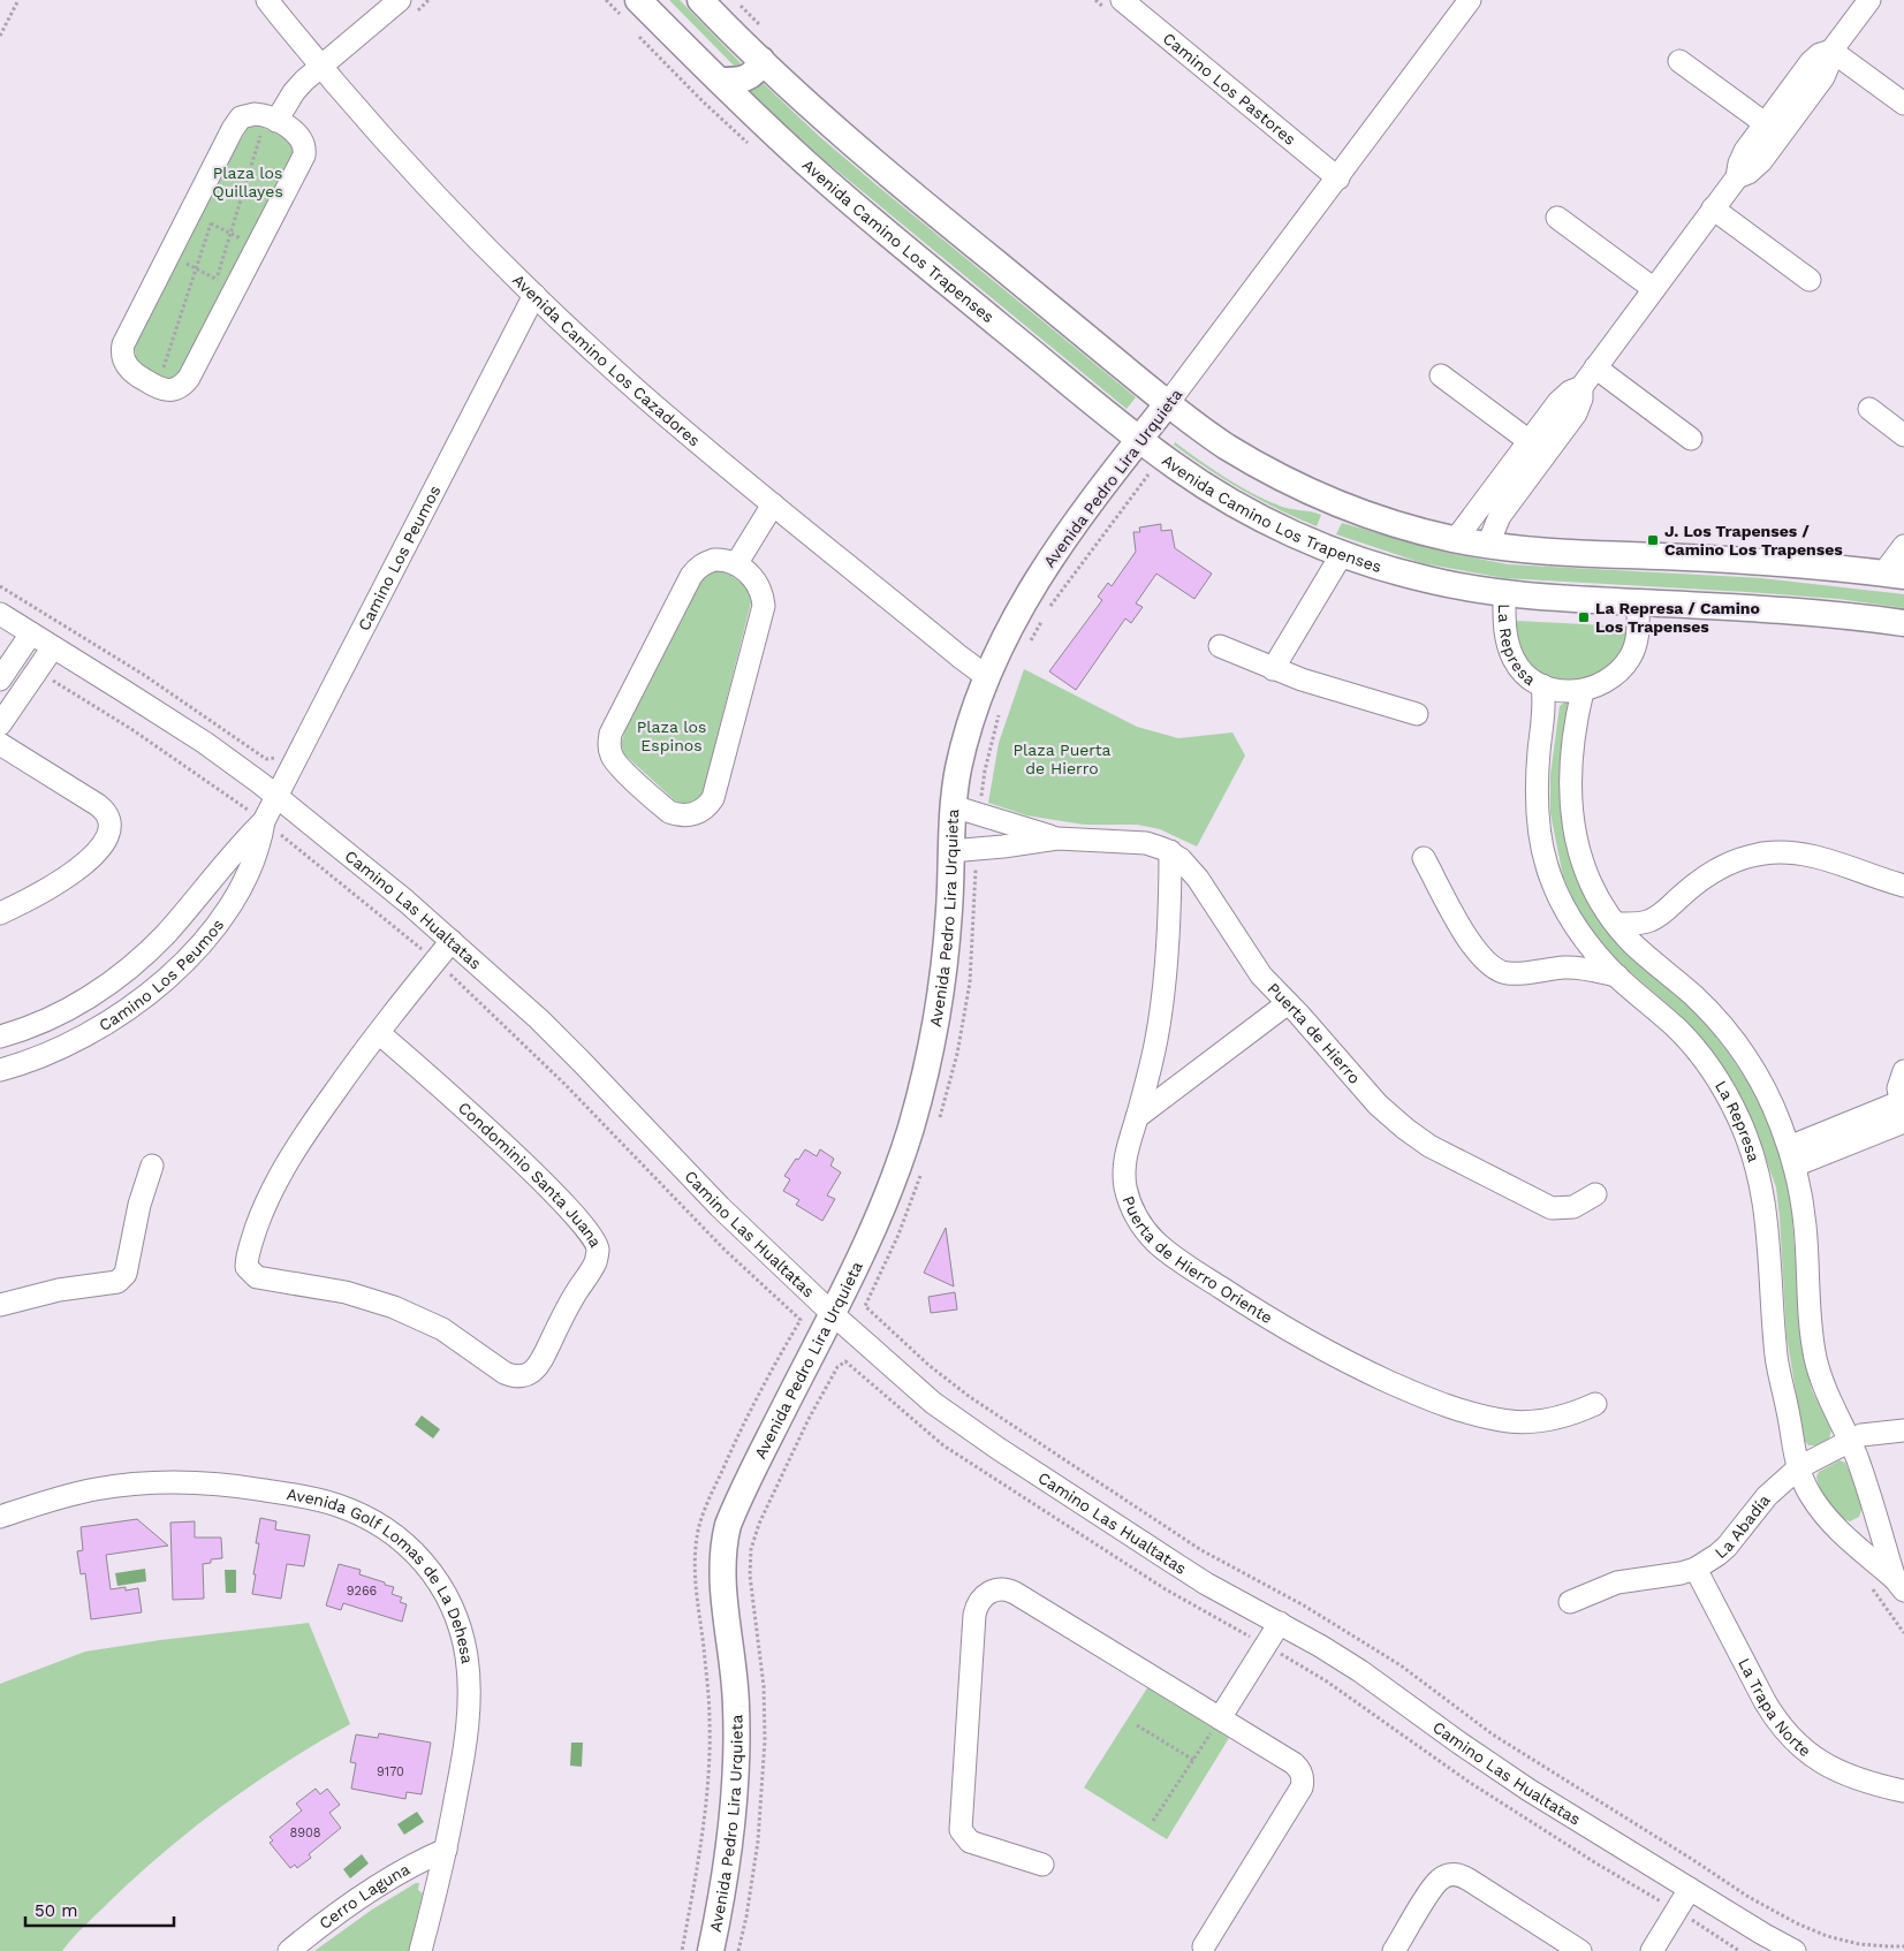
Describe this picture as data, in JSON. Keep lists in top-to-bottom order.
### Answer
{
  "streets": {
    "main road": ["Avenida Camino Los Trapenses", "Avenida Pedro Lira Urquieta"],
    "street": [
      "Camino Los Pastores",
      "Avenida Camino Los Cazadores",
      "Camino Los Peumos",
      "La Represa",
      "Camino Las Hualtatas",
      "Puerta de Hierro",
      "Condominio Santa Juana",
      "Puerta de Hierro Oriente",
      "La Abadía",
      "Avenida Golf Lomas de La Dehesa",
      "La Trapa Norte",
      "Cerro Laguna"
    ]
  },
  "crossings": [
    ["Camino Los Pastores", "Avenida Pedro Lira Urquieta"],
    ["Avenida Camino Los Trapenses", "Avenida Pedro Lira Urquieta"],
    ["Avenida Camino Los Trapenses", "La Represa"],
    ["Avenida Camino Los Cazadores", "Avenida Pedro Lira Urquieta"],
    ["Avenida Camino Los Cazadores", "Camino Los Peumos"],
    ["Avenida Pedro Lira Urquieta", "Camino Las Hualtatas"],
    ["Avenida Pedro Lira Urquieta", "Puerta de Hierro"],
    ["Camino Los Peumos", "Camino Las Hualtatas"],
    ["La Represa", "La Abadía"],
    ["Camino Las Hualtatas", "Condominio Santa Juana"],
    ["Puerta de Hierro", "Puerta de Hierro Oriente"],
    ["La Abadía", "La Trapa Norte"],
    ["Avenida Golf Lomas de La Dehesa", "Cerro Laguna"]
  ],
  "parks": ["Plaza los Quillayes", "Plaza los Espinos", "Plaza Puerta de Hierro"],
  "places": {
    "transit": ["J. Los Trapenses / Camino Los Trapenses", "La Represa / Camino Los Trapenses"]
  },
  "house_numbers": ["9266", "9170", "8908"],
  "scale_bar": "50 m"
}
